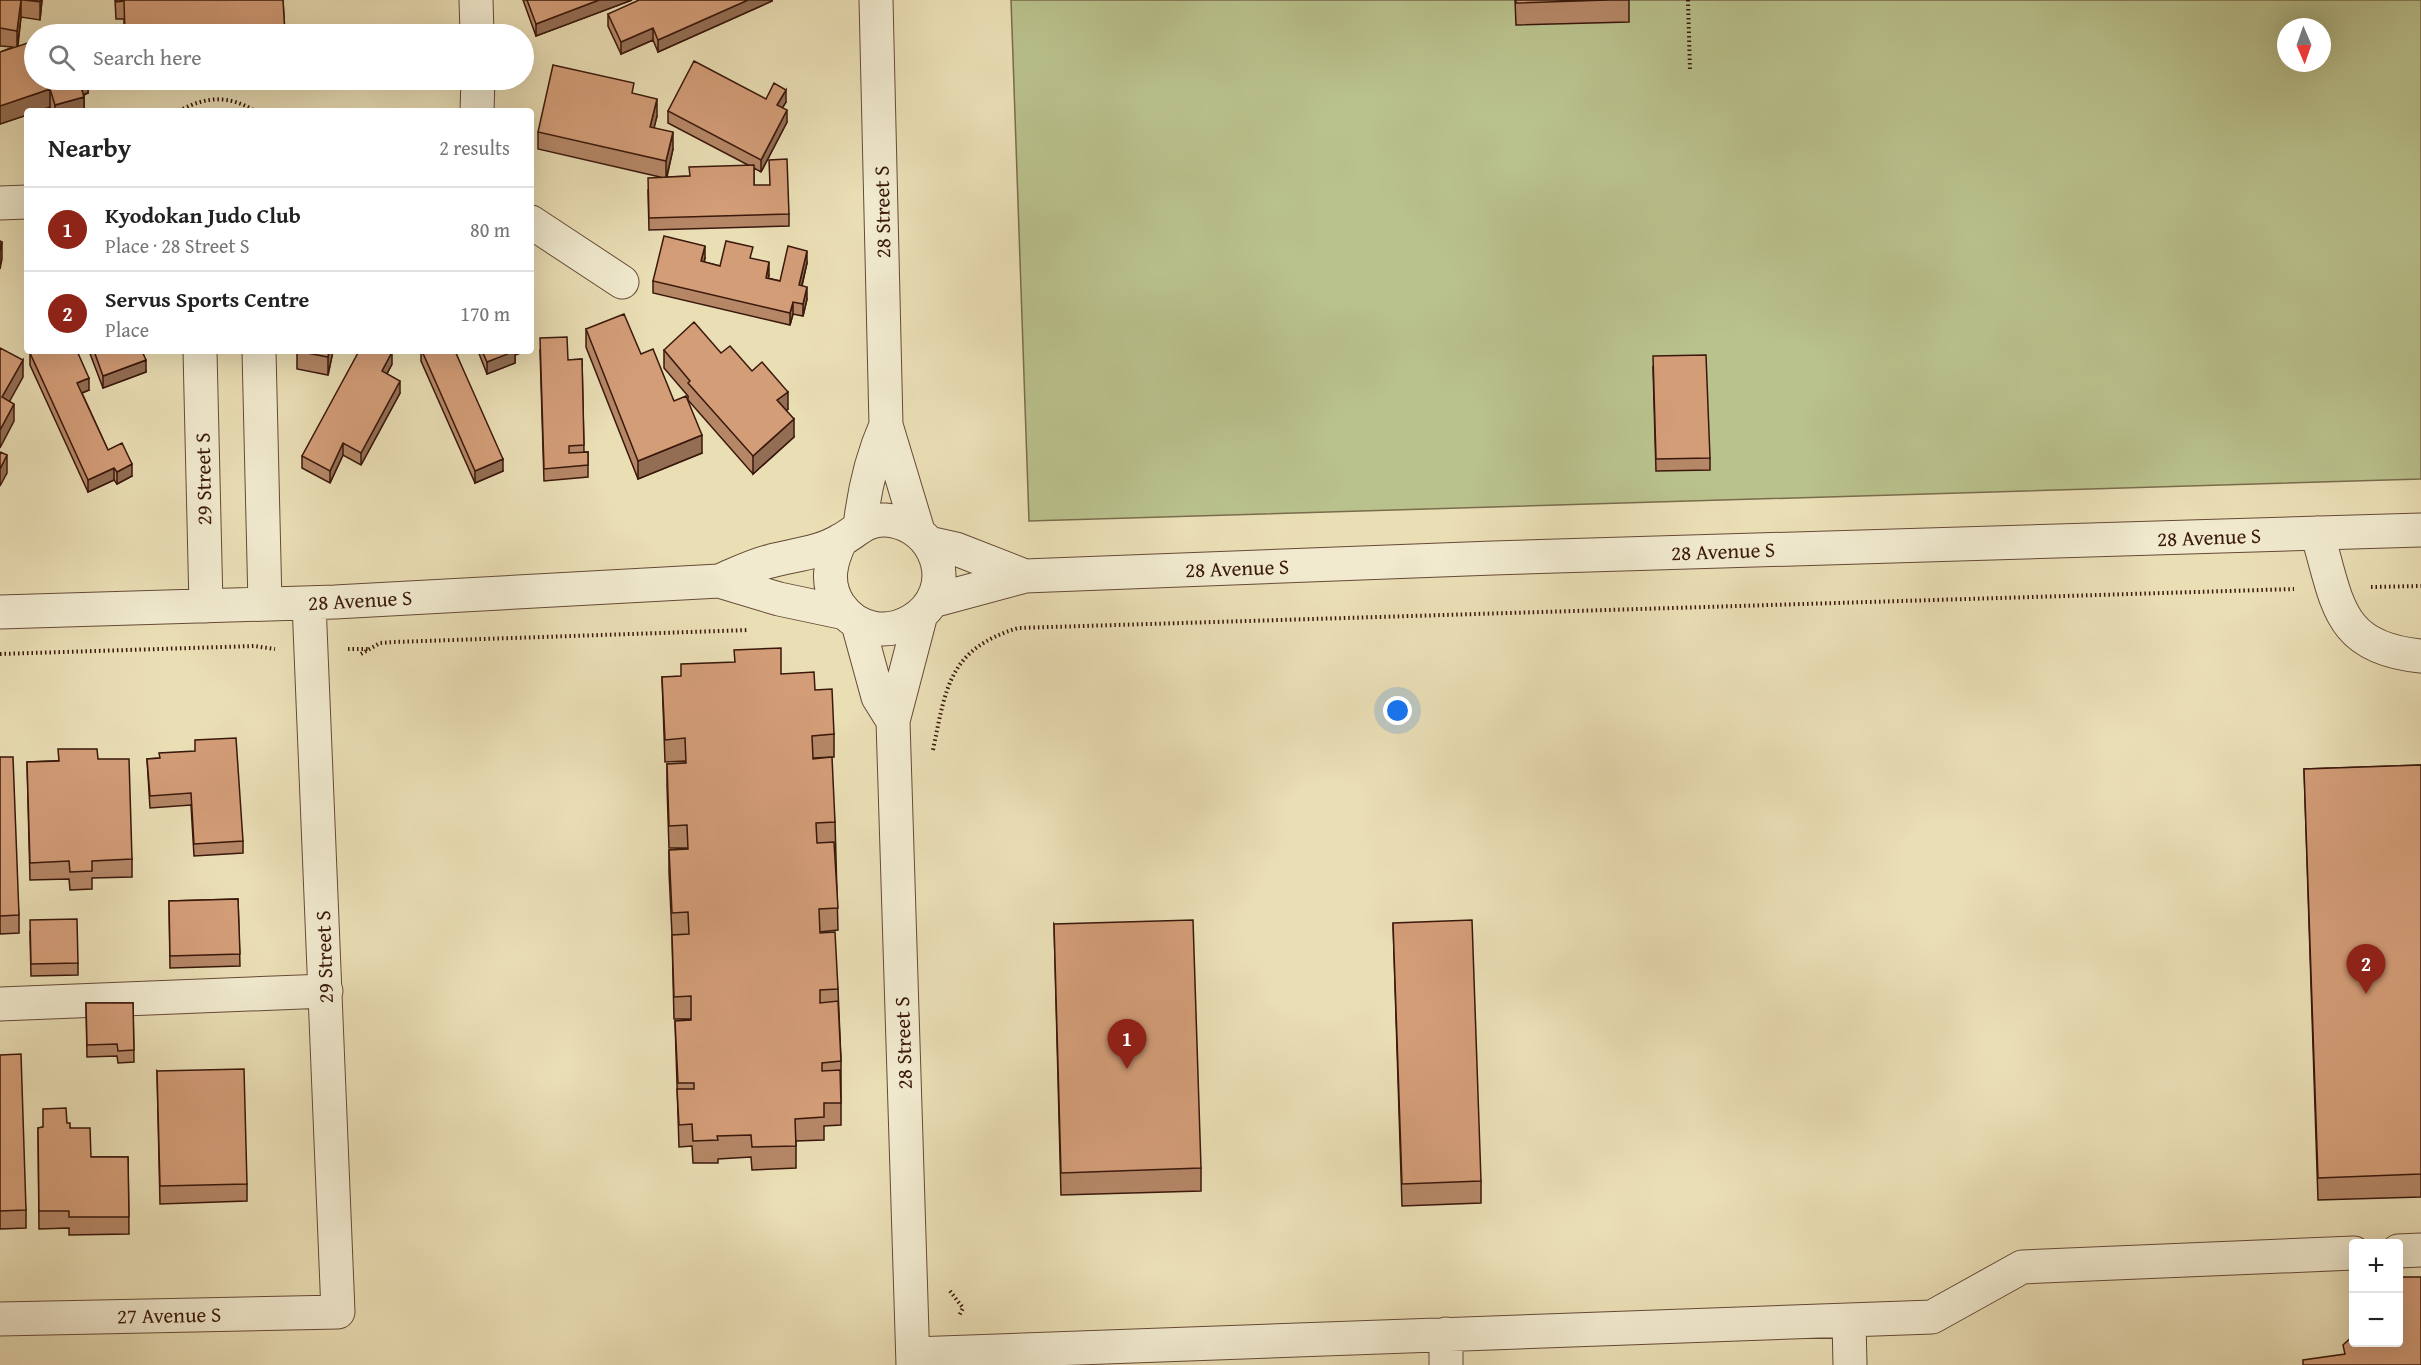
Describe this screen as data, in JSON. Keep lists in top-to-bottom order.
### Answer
{
  "streets": {
    "street": [
      "28 Street S",
      "29 Street S",
      "28 Avenue S",
      "27 Avenue S"
    ]
  },
  "crossings": [
    ["29 Street S", "28 Avenue S"],
    ["29 Street S", "27 Avenue S"]
  ],
  "north": "bottom",
  "page": {
    "search": "Search here",
    "heading": ["Nearby", "2 results"],
    "list": [
      {
        "mark": "1",
        "name": "Kyodokan Judo Club",
        "note": "Place · 28 Street S",
        "value": "80 m"
      },
      {
        "mark": "2",
        "name": "Servus Sports Centre",
        "note": "Place",
        "value": "170 m"
      }
    ],
    "pins": ["2", "1"],
    "map_buttons": ["+", "−"]
  }
}
